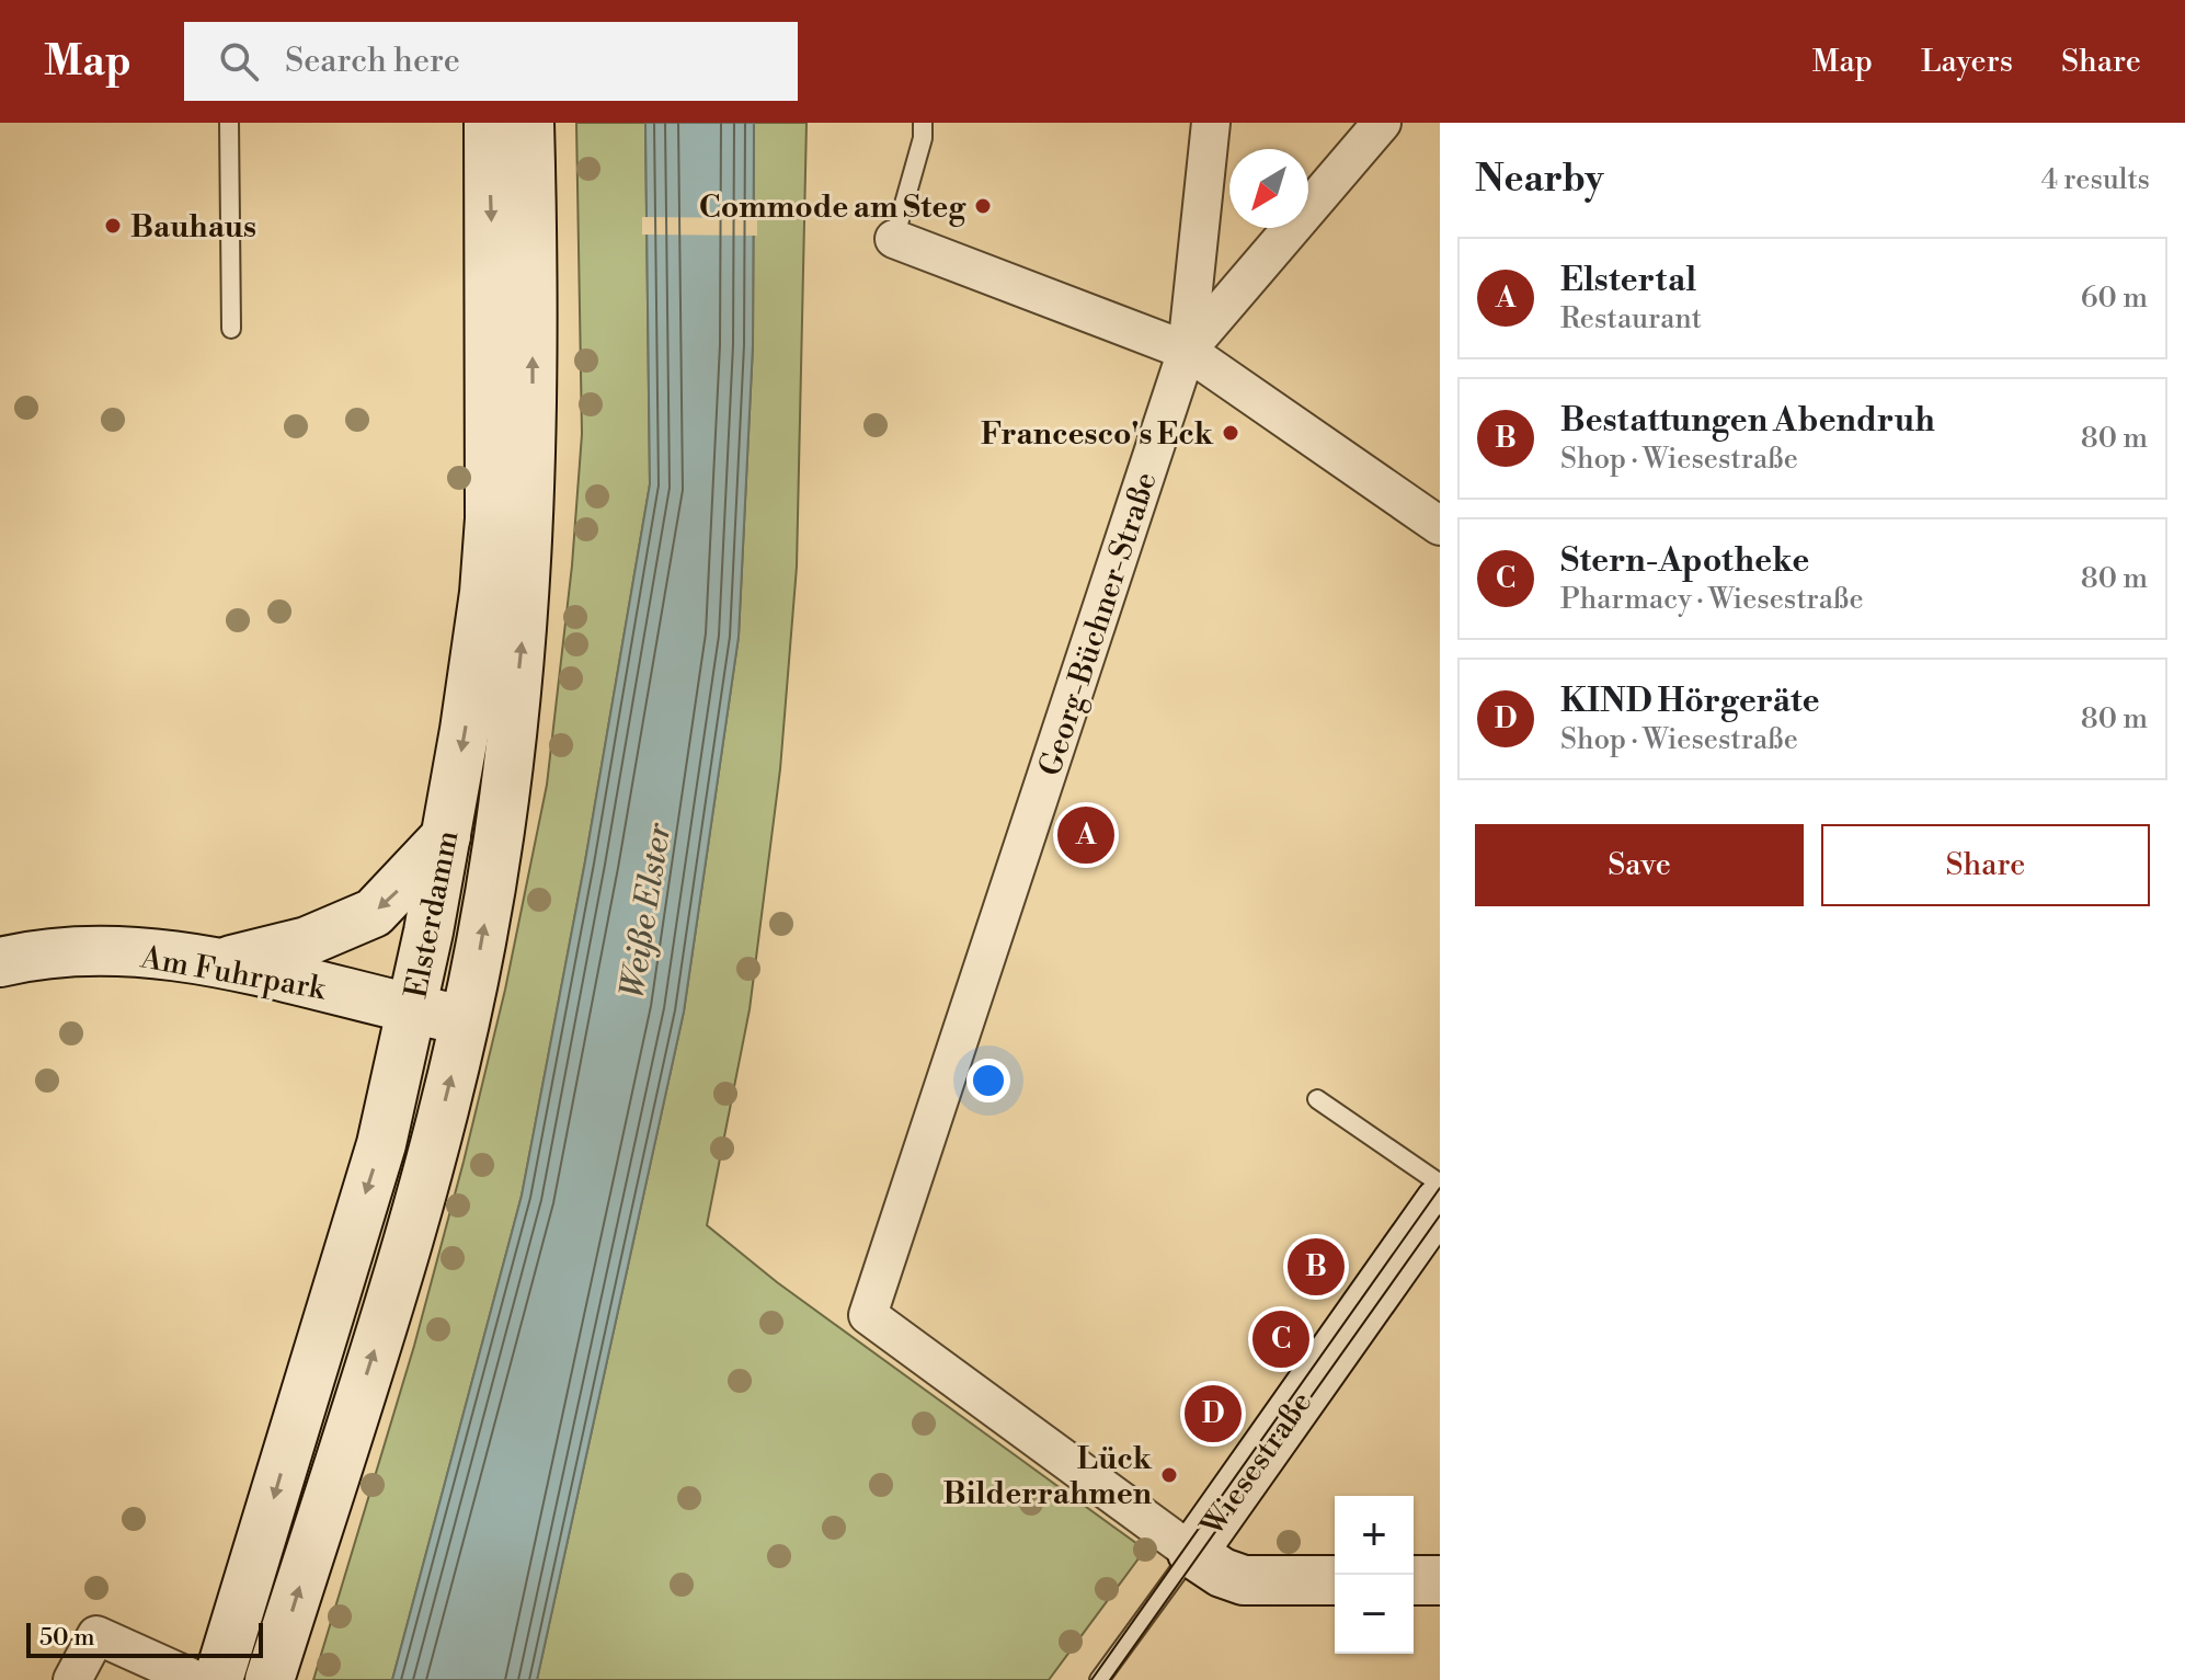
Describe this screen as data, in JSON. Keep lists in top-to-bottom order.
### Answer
{
  "streets": {
    "main road": ["Elsterdamm", "Am Fuhrpark", "Wiesestraße"],
    "street": ["Georg-Büchner-Straße"]
  },
  "crossings": [
    ["Georg-Büchner-Straße", "Wiesestraße"],
    ["Elsterdamm", "Am Fuhrpark"]
  ],
  "water": ["Weiße Elster"],
  "places": [
    "Commode am Steg",
    "Bauhaus",
    "Francesco's Eck",
    "Lück Bilderrahmen"
  ],
  "scale_bar": "50 m",
  "north": "bottom left",
  "page": {
    "header": "Map",
    "search": "Search here",
    "nav": ["Map", "Layers", "Share"],
    "heading": ["Nearby", "4 results"],
    "list": [
      {
        "mark": "A",
        "name": "Elstertal",
        "note": "Restaurant",
        "value": "60 m"
      },
      {
        "mark": "B",
        "name": "Bestattungen Abendruh",
        "note": "Shop · Wiesestraße",
        "value": "80 m"
      },
      {
        "mark": "C",
        "name": "Stern-Apotheke",
        "note": "Pharmacy · Wiesestraße",
        "value": "80 m"
      },
      {
        "mark": "D",
        "name": "KIND Hörgeräte",
        "note": "Shop · Wiesestraße",
        "value": "80 m"
      }
    ],
    "buttons": ["Save", "Share"],
    "pins": [
      "A",
      "B",
      "C",
      "D"
    ],
    "map_buttons": ["+", "−"],
    "scale": "50 m"
  }
}
